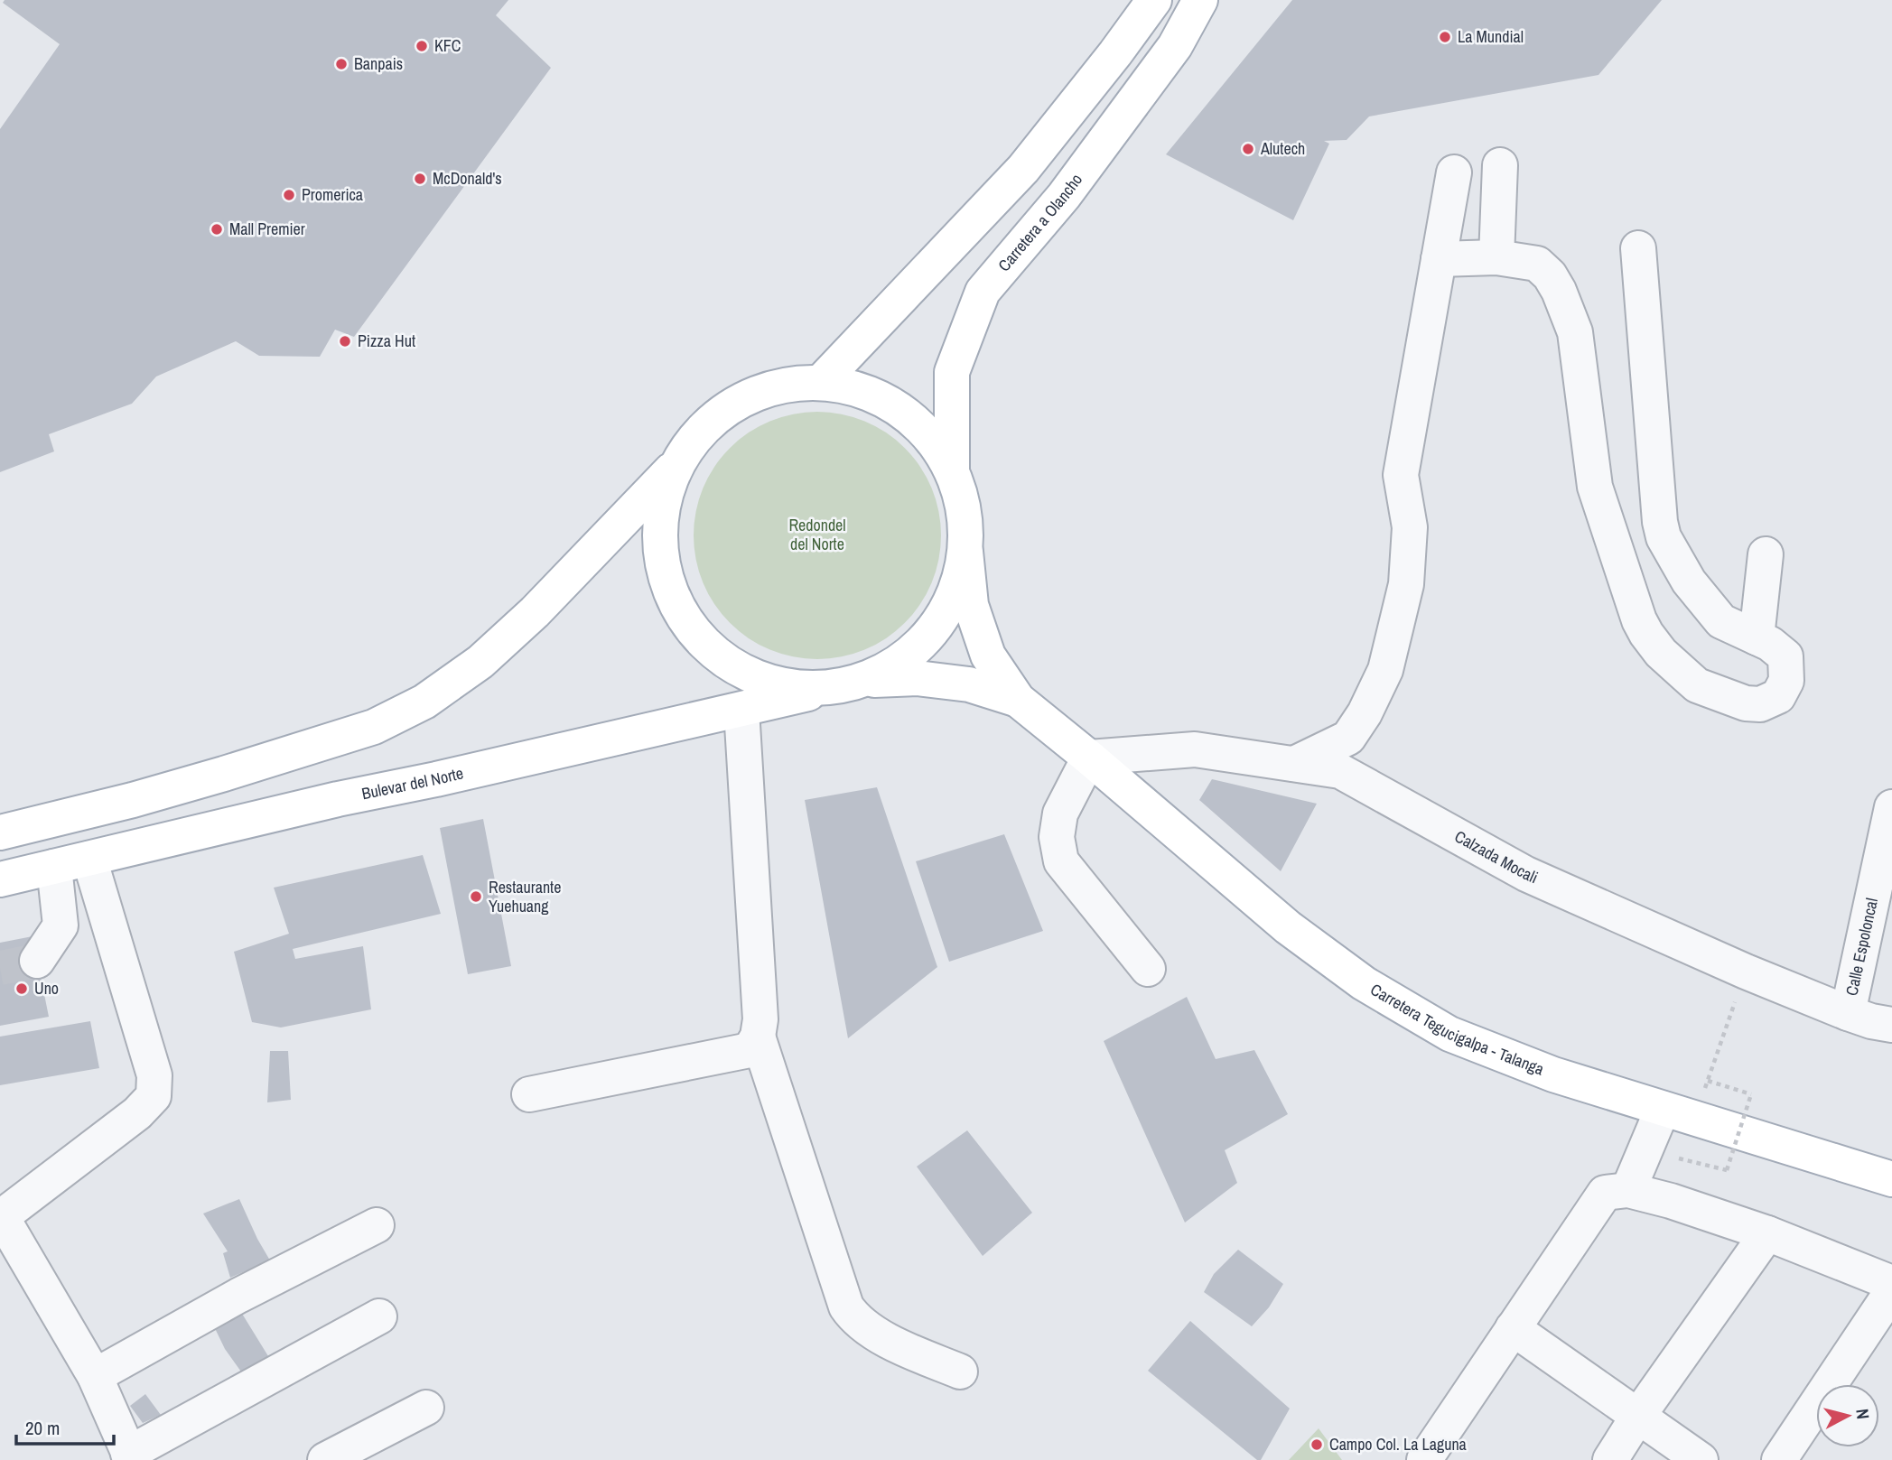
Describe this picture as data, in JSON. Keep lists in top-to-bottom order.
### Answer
{
  "streets": {
    "main road": ["Carretera a Olancho", "Bulevar del Norte", "Carretera Tegucigalpa - Talanga"],
    "street": ["Calzada Mocali", "Calle Espoloncal"]
  },
  "crossings": [
    ["Calzada Mocali", "Calle Espoloncal"],
    ["Calzada Mocali", "Carretera Tegucigalpa - Talanga"]
  ],
  "parks": ["Redondel del Norte"],
  "places": [
    "La Mundial",
    "KFC",
    "Banpais",
    "Alutech",
    "McDonald's",
    "Promerica",
    "Mall Premier",
    "Pizza Hut",
    "Restaurante Yuehuang",
    "Uno",
    "Campo Col. La Laguna"
  ],
  "scale_bar": "20 m",
  "north": "right"
}
